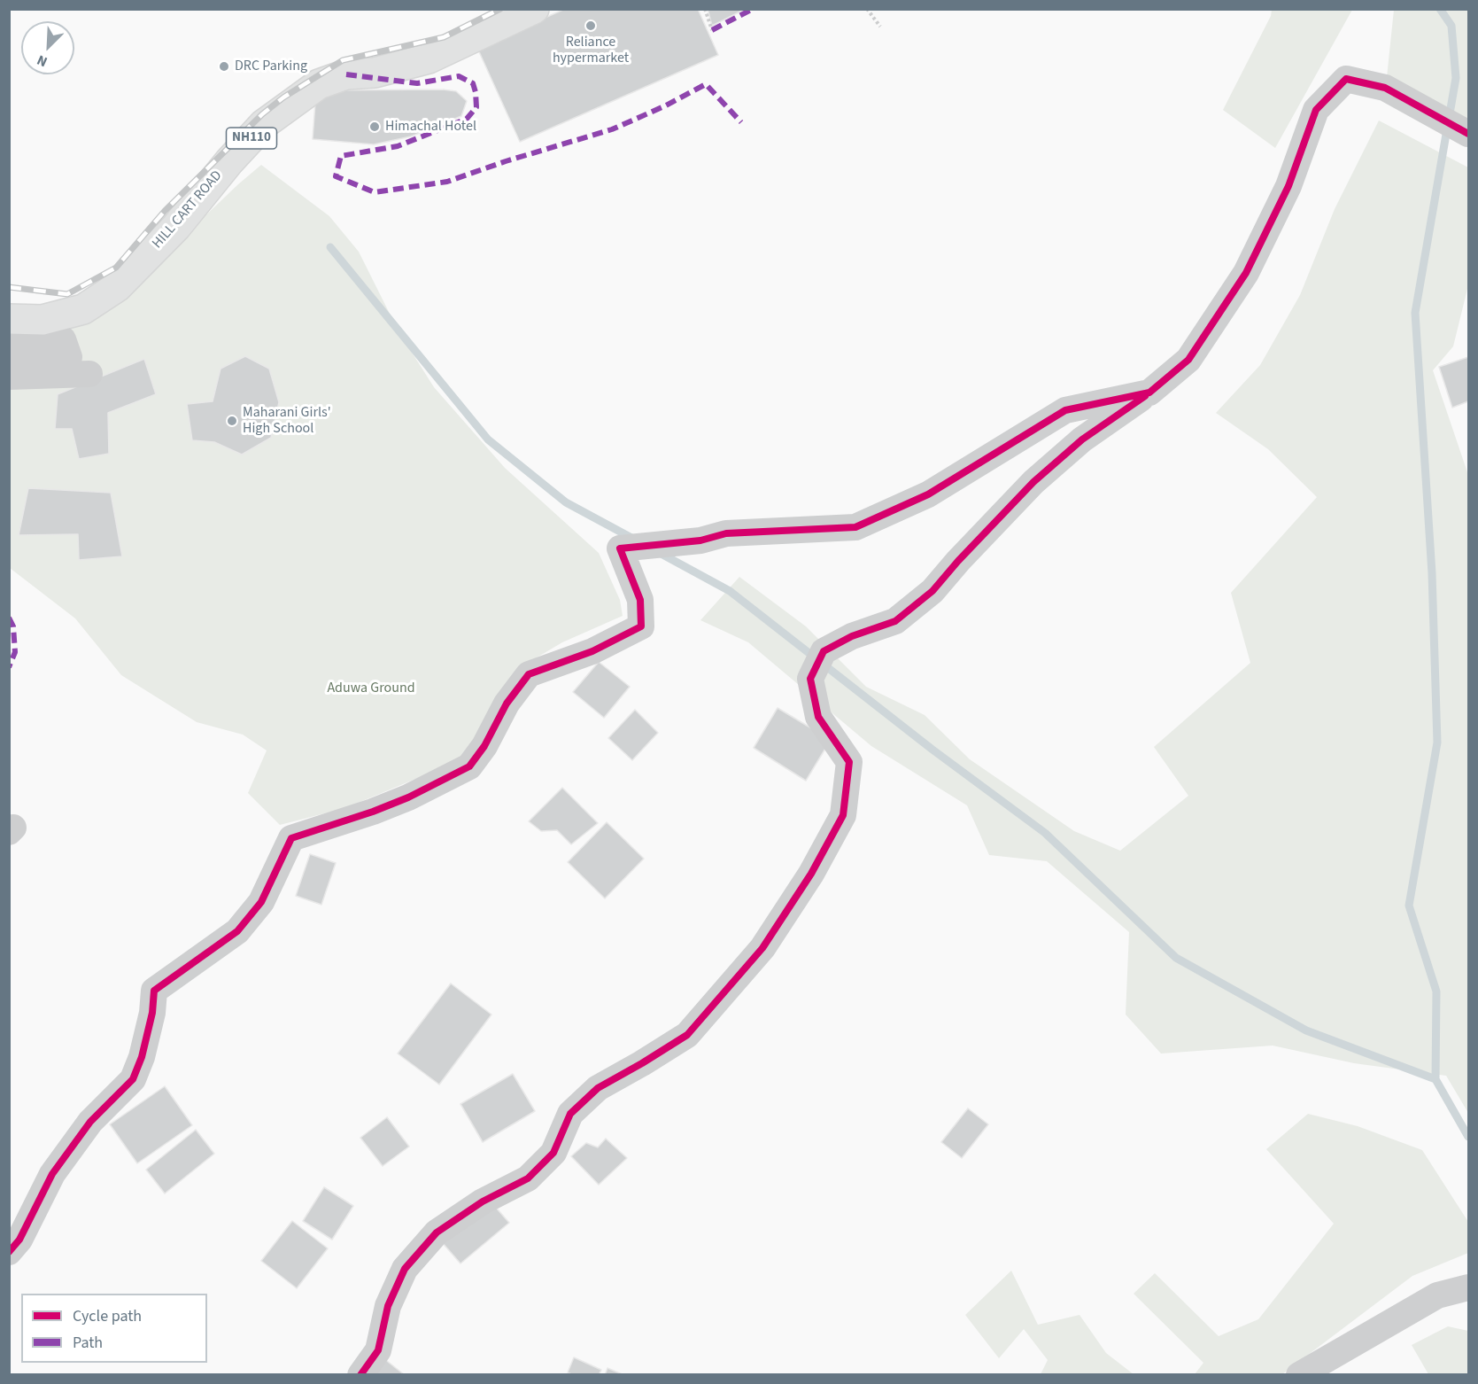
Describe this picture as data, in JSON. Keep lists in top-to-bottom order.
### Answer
{
  "streets": {
    "highway": ["NH110", "HILL CART ROAD"]
  },
  "parks": ["Aduwa Ground"],
  "places": [
    "Reliance hypermarket",
    "DRC Parking",
    "Himachal Hotel",
    "Maharani Girls' High School"
  ],
  "legend": ["Cycle path", "Path"],
  "north": "bottom left"
}
